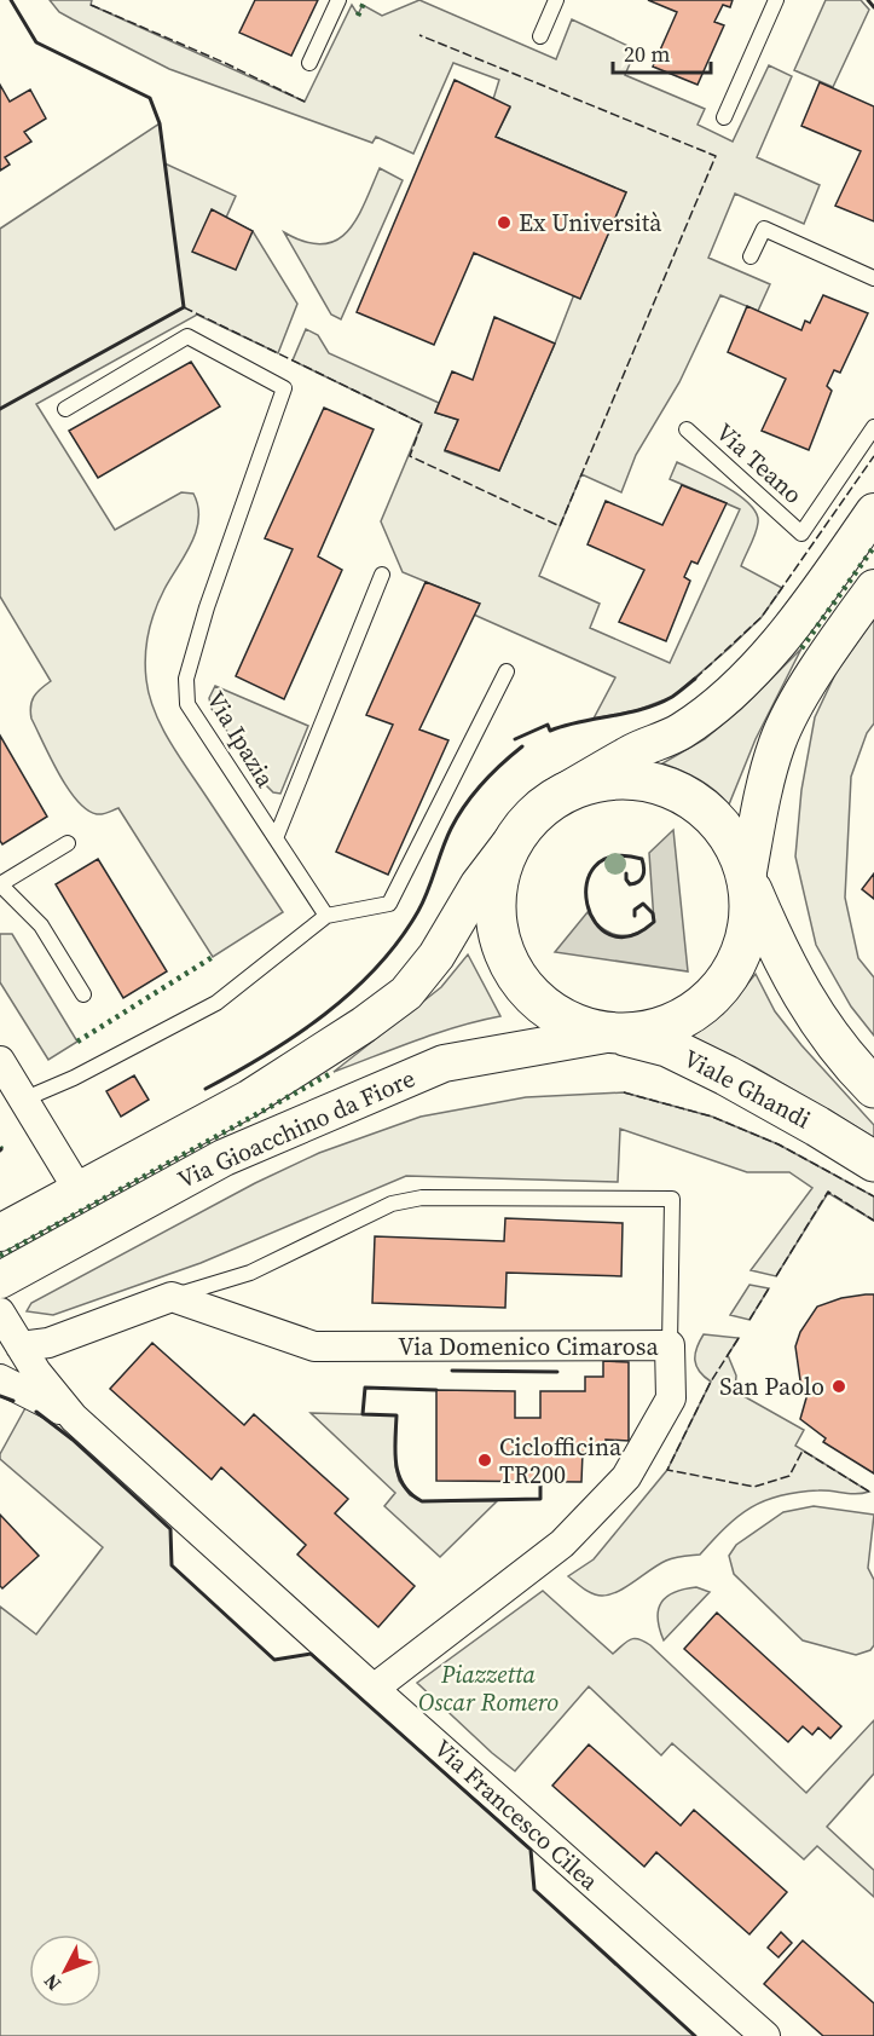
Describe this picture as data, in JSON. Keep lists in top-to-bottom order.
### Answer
{
  "streets": {
    "main road": ["Viale Ghandi"],
    "street": ["Via Gioacchino da Fiore", "Via Domenico Cimarosa", "Via Francesco Cilea"],
    "lane": ["Via Teano", "Via Ipazia"]
  },
  "crossings": [
    ["Viale Ghandi", "Via Gioacchino da Fiore"],
    ["Via Domenico Cimarosa", "Via Francesco Cilea"]
  ],
  "parks": ["Piazzetta Oscar Romero"],
  "places": ["Ex Università", "San Paolo", "Ciclofficina TR200"],
  "scale_bar": "20 m",
  "north": "bottom left"
}
